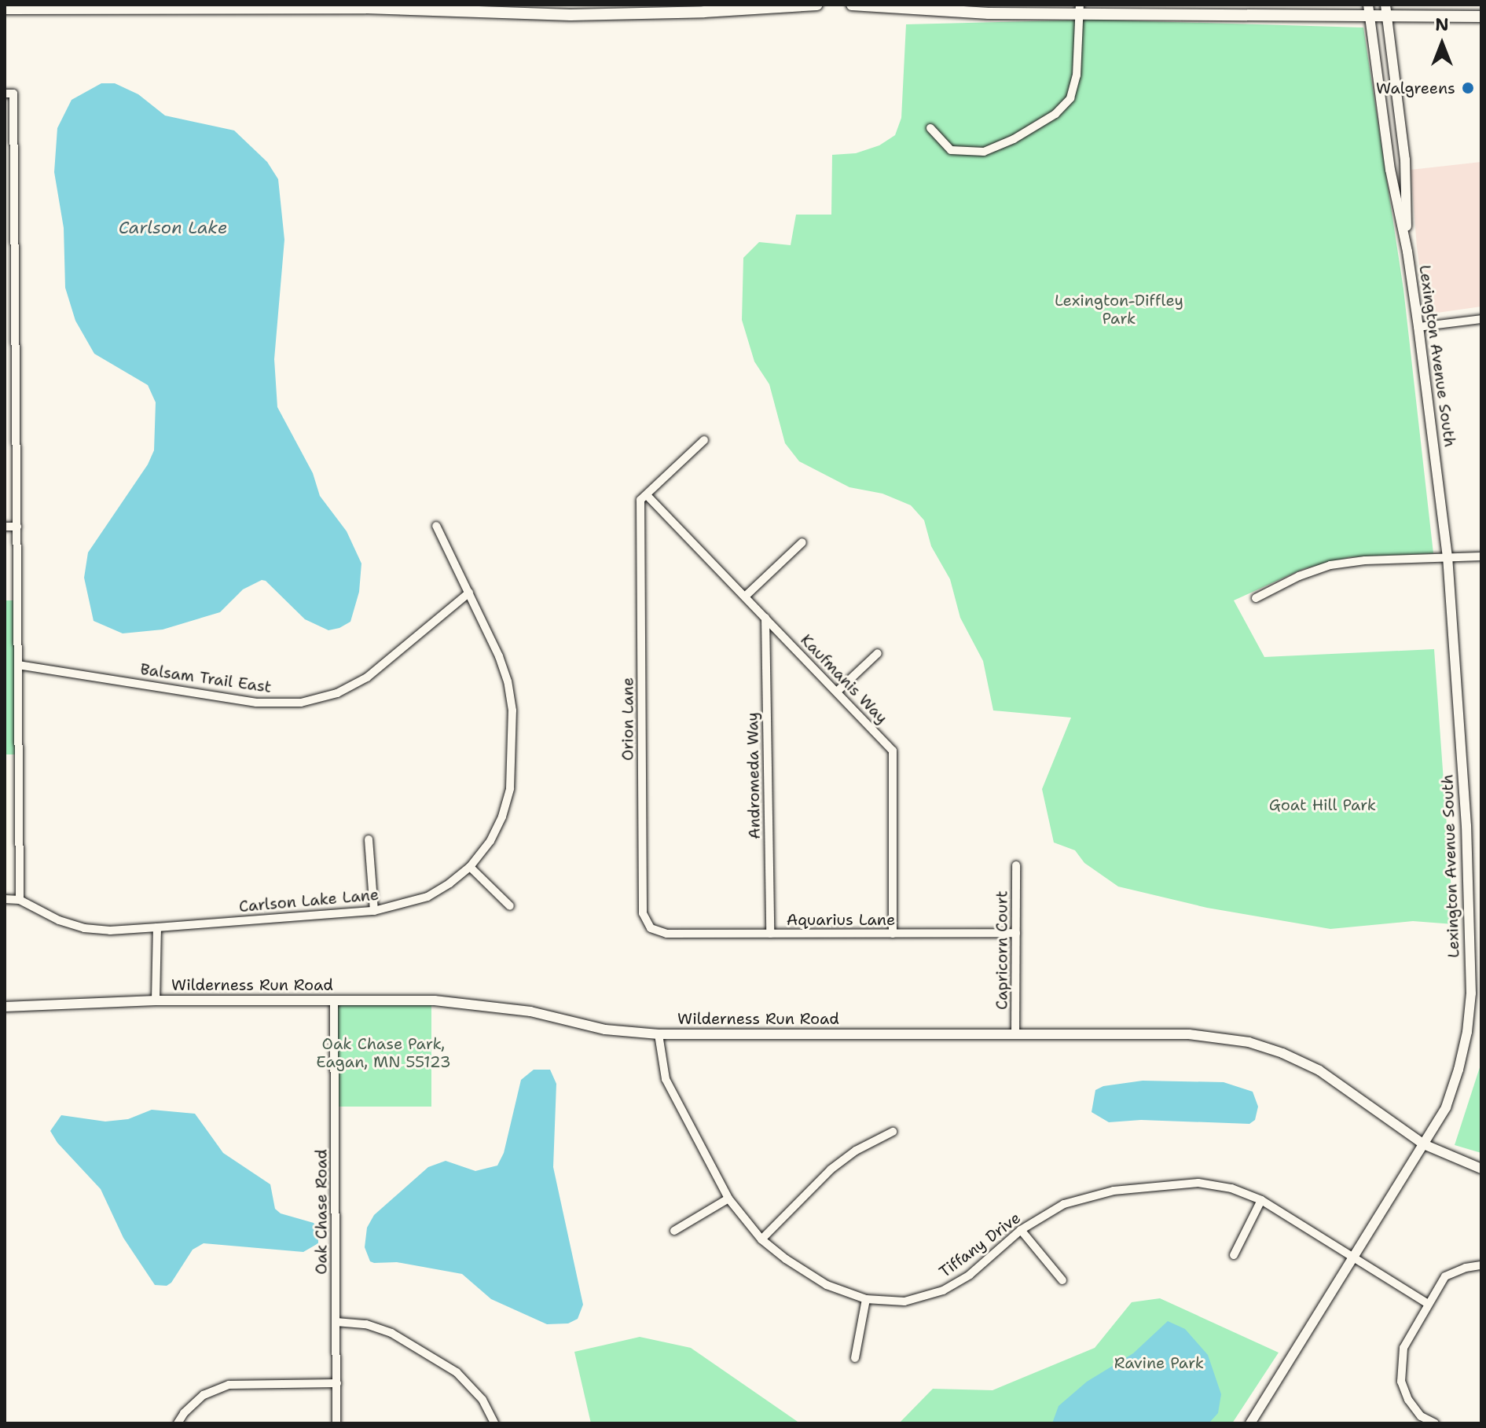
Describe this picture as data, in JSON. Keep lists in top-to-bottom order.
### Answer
{
  "streets": {
    "street": [
      "Lexington Avenue South",
      "Balsam Trail East",
      "Kaufmanis Way",
      "Orion Lane",
      "Andromeda Way",
      "Carlson Lake Lane",
      "Aquarius Lane",
      "Capricorn Court",
      "Wilderness Run Road",
      "Oak Chase Road",
      "Tiffany Drive"
    ]
  },
  "crossings": [
    ["Lexington Avenue South", "Wilderness Run Road"],
    ["Lexington Avenue South", "Tiffany Drive"],
    ["Balsam Trail East", "Carlson Lake Lane"],
    ["Kaufmanis Way", "Orion Lane"],
    ["Kaufmanis Way", "Andromeda Way"],
    ["Kaufmanis Way", "Aquarius Lane"],
    ["Orion Lane", "Aquarius Lane"],
    ["Andromeda Way", "Aquarius Lane"],
    ["Aquarius Lane", "Capricorn Court"],
    ["Capricorn Court", "Wilderness Run Road"],
    ["Wilderness Run Road", "Oak Chase Road"],
    ["Wilderness Run Road", "Tiffany Drive"]
  ],
  "water": ["Carlson Lake"],
  "parks": [
    "Lexington-Diffley Park",
    "Goat Hill Park",
    "Oak Chase Park, Eagan, MN 55123",
    "Ravine Park"
  ],
  "places": ["Walgreens"],
  "north": "top"
}
